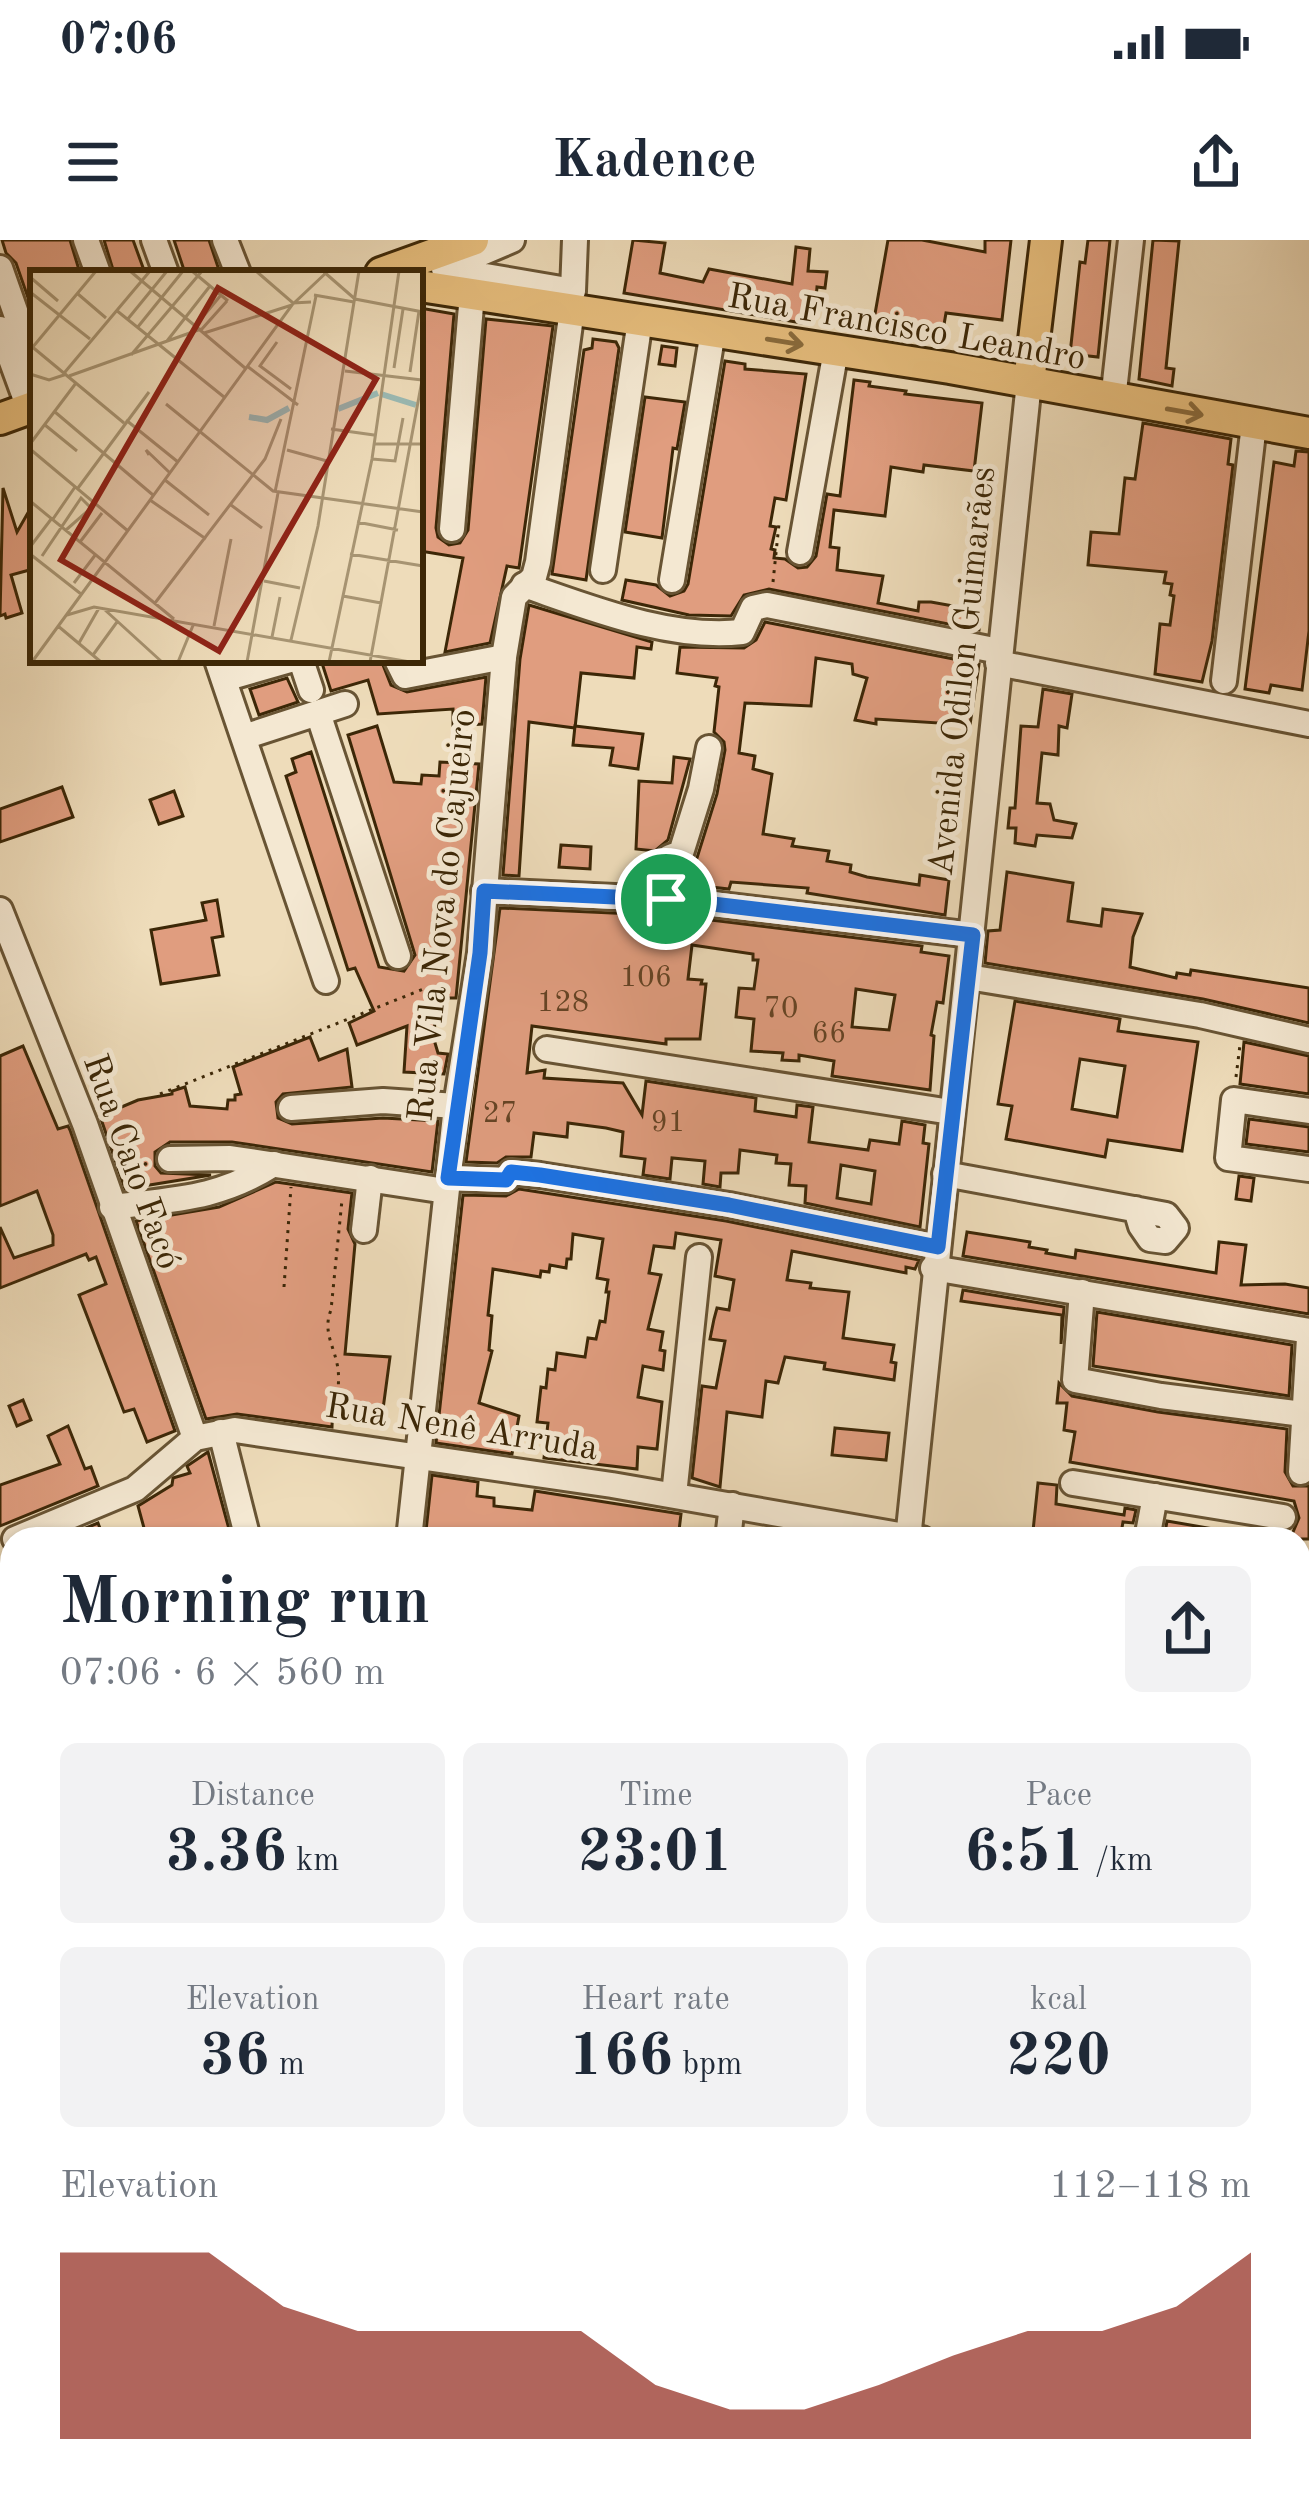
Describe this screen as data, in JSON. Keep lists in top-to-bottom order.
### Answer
{
  "streets": {
    "main road": ["Rua Francisco Leandro", "Avenida Odilon Guimarães"],
    "street": ["Rua Vila Nova do Cajueiro", "Rua Caio Facó", "Rua Nenê Arruda"]
  },
  "crossings": [
    ["Rua Francisco Leandro", "Avenida Odilon Guimarães"],
    ["Rua Francisco Leandro", "Rua Vila Nova do Cajueiro"],
    ["Rua Vila Nova do Cajueiro", "Rua Nenê Arruda"],
    ["Rua Caio Facó", "Rua Nenê Arruda"]
  ],
  "house_numbers": [
    "106",
    "128",
    "70",
    "66",
    "27",
    "91"
  ],
  "page": {
    "status": "07:06",
    "header": "Kadence",
    "heading": ["Morning run", "07:06 · 6 × 560 m"],
    "stats": [
      ["Distance", "3.36 km"],
      ["Time", "23:01"],
      ["Pace", "6:51 /km"],
      ["Elevation", "36 m"],
      ["Heart rate", "166 bpm"],
      ["kcal", "220"]
    ],
    "chart": ["Elevation", "112–118 m"]
  }
}
